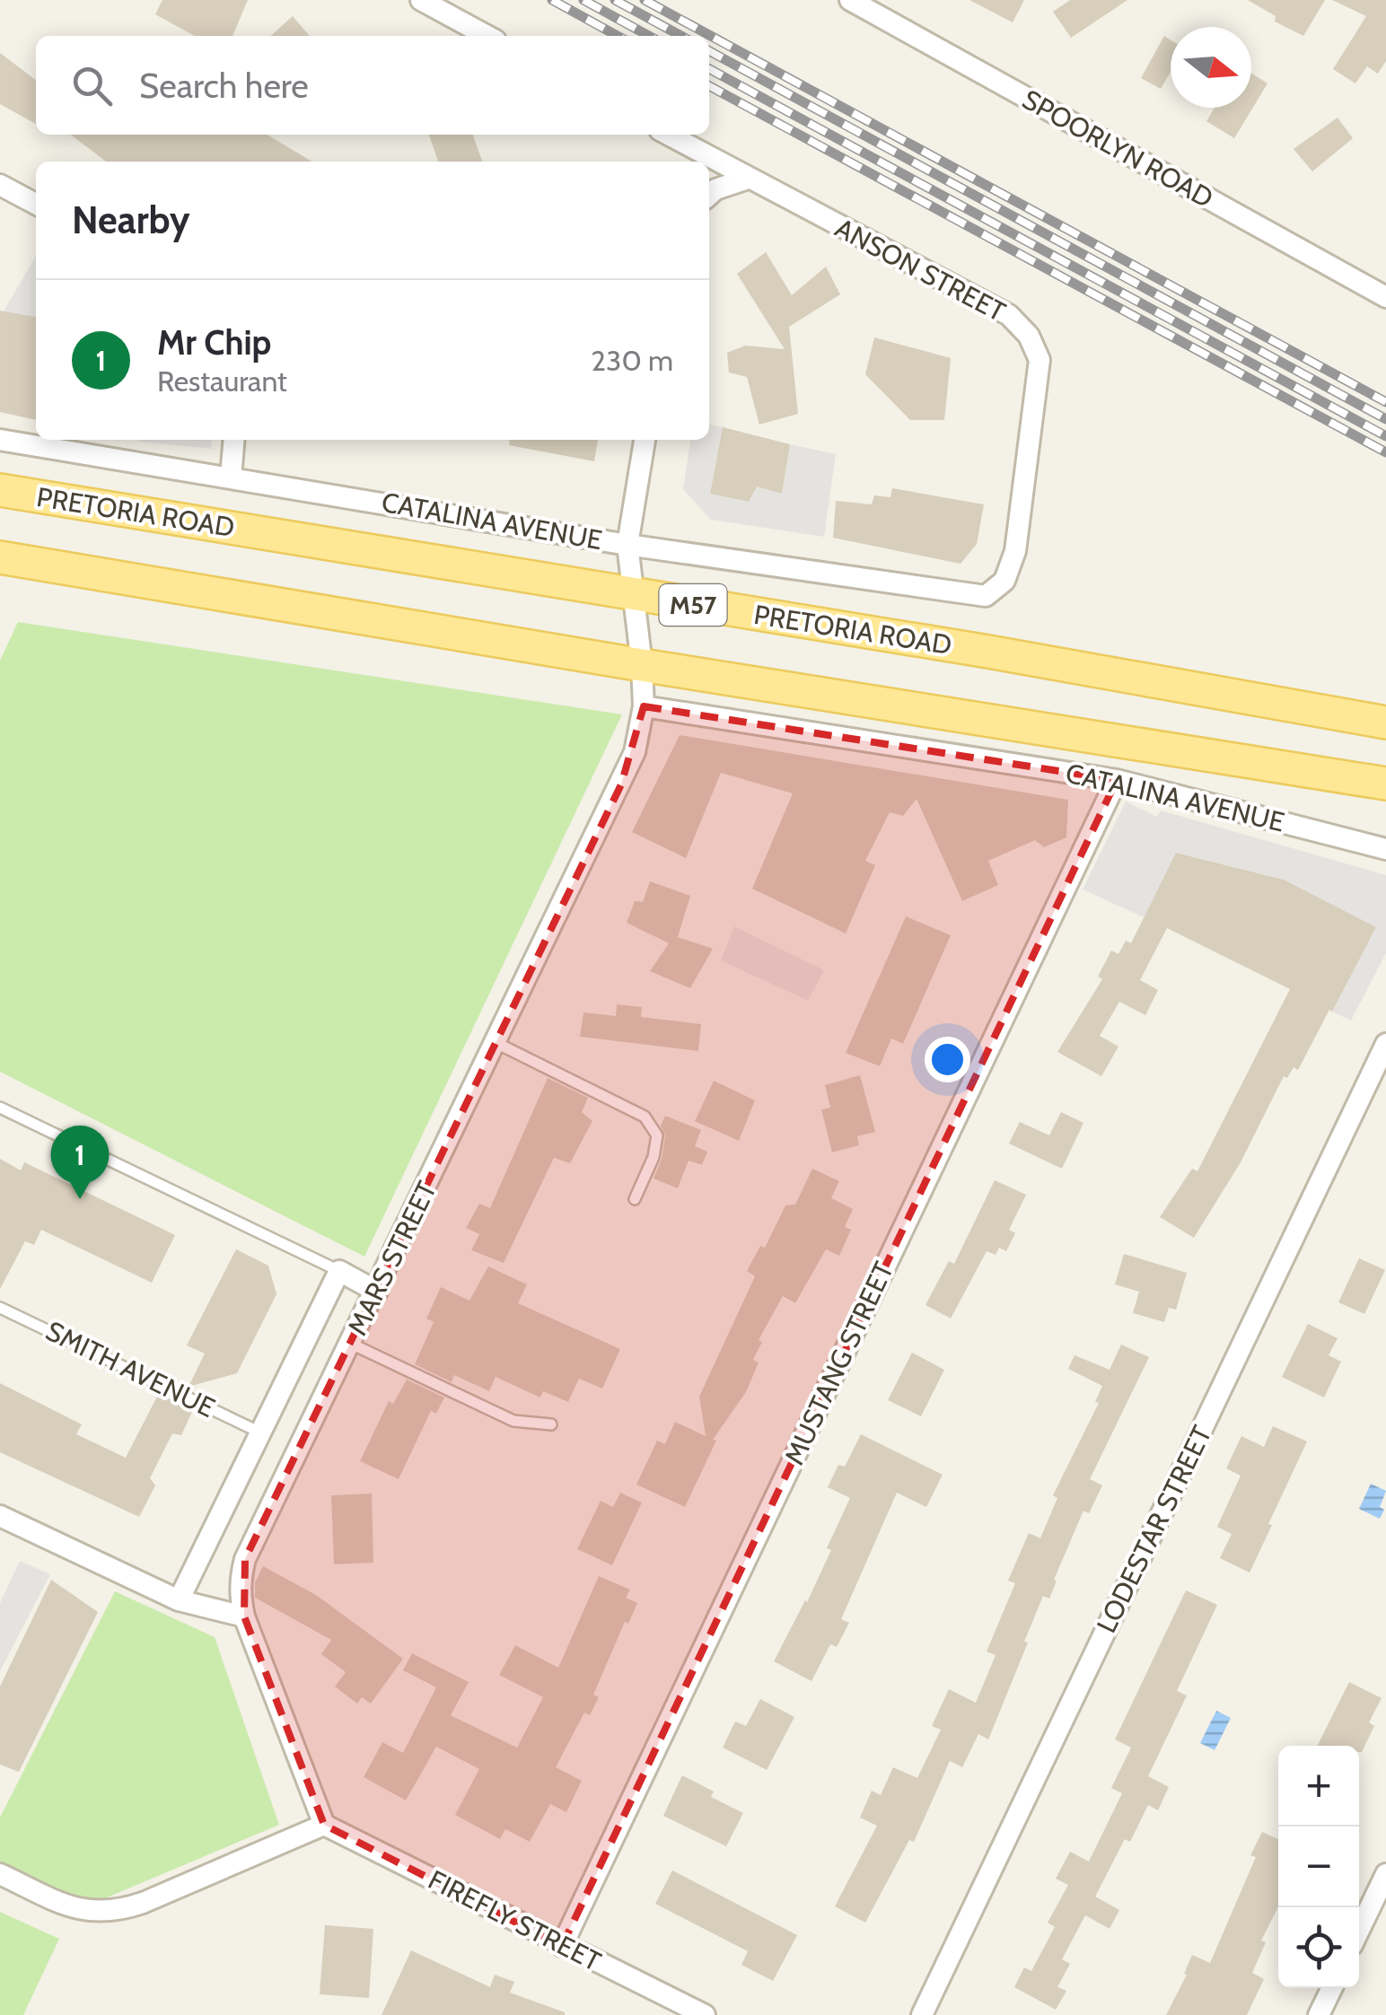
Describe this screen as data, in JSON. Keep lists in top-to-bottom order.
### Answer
{
  "streets": {
    "main road": ["PRETORIA ROAD", "M57"],
    "street": [
      "SPOORLYN ROAD",
      "ANSON STREET",
      "CATALINA AVENUE",
      "MARS STREET",
      "MUSTANG STREET",
      "LODESTAR STREET",
      "FIREFLY STREET"
    ],
    "lane": ["SMITH AVENUE"]
  },
  "crossings": [
    ["ANSON STREET", "CATALINA AVENUE"],
    ["PRETORIA ROAD", "MARS STREET"],
    ["CATALINA AVENUE", "MARS STREET"],
    ["CATALINA AVENUE", "MUSTANG STREET"],
    ["MARS STREET", "FIREFLY STREET"],
    ["MUSTANG STREET", "FIREFLY STREET"]
  ],
  "north": "right",
  "page": {
    "search": "Search here",
    "heading": "Nearby",
    "list": [
      {
        "mark": "1",
        "name": "Mr Chip",
        "note": "Restaurant",
        "value": "230 m"
      }
    ],
    "pins": "1",
    "map_buttons": ["+", "−"]
  }
}
